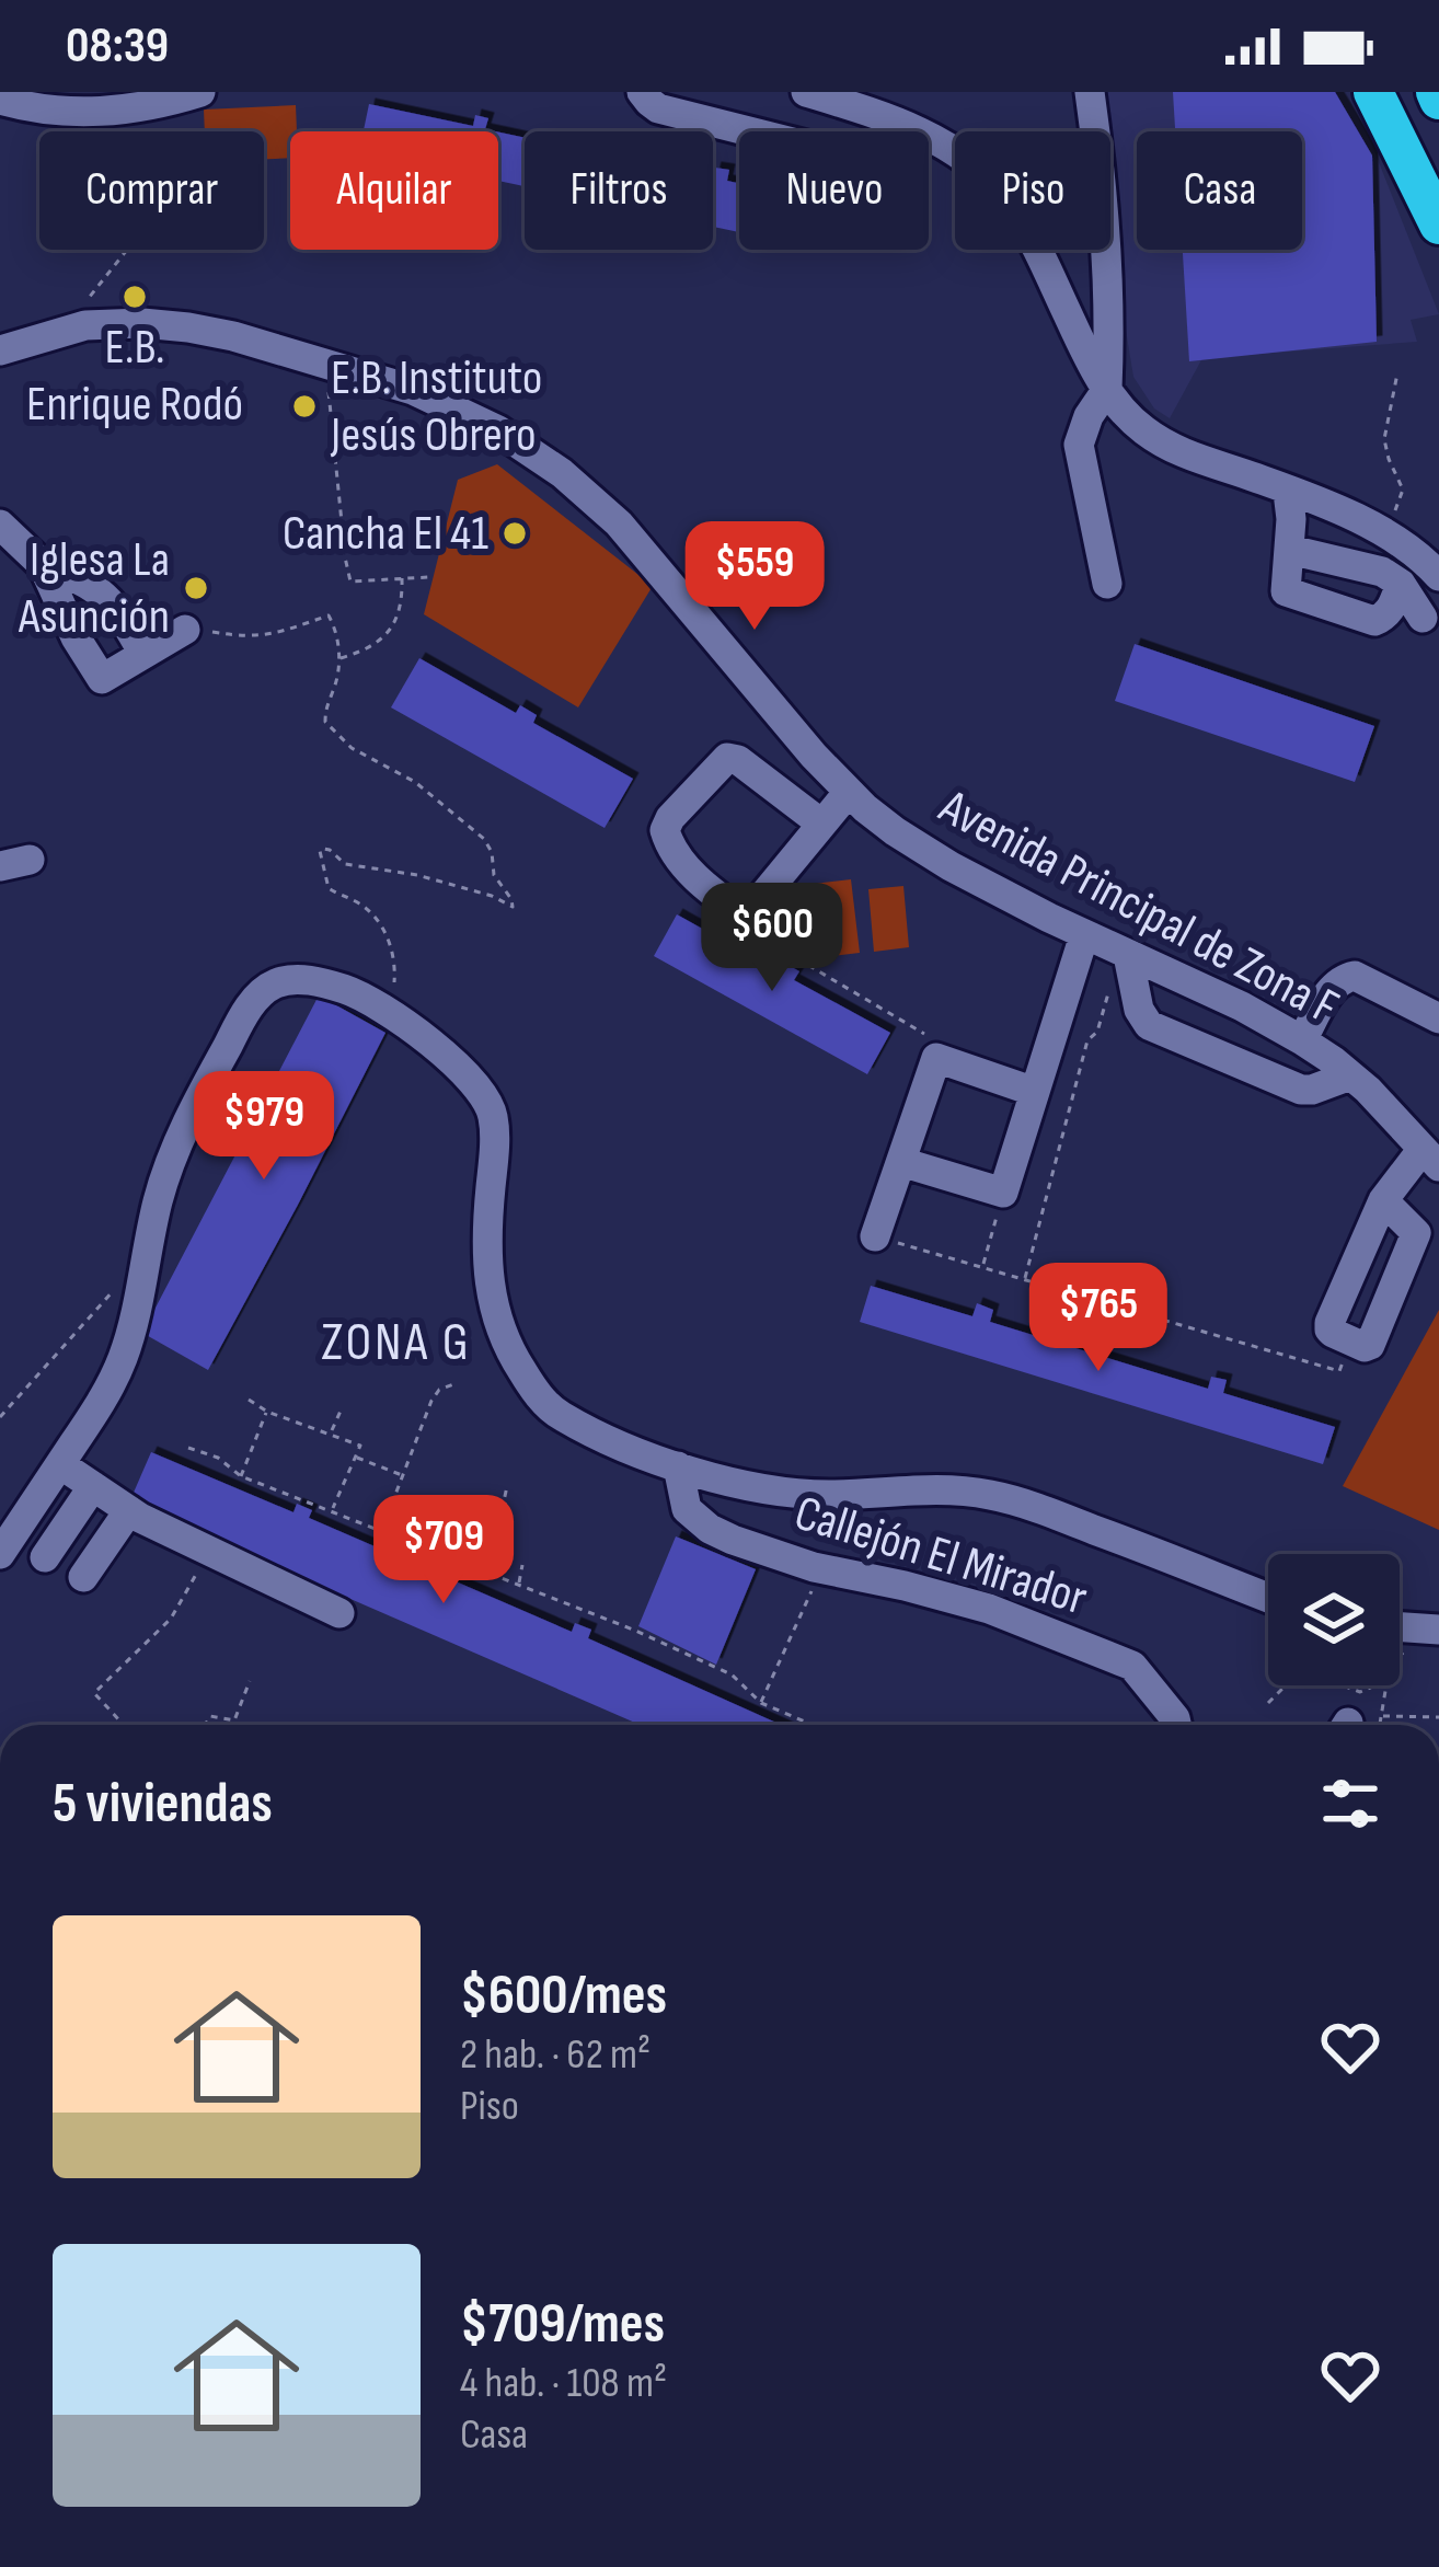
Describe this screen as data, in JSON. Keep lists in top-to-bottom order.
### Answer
{
  "streets": {
    "street": ["Avenida Principal de Zona F", "Callejón El Mirador"]
  },
  "districts": ["ZONA G"],
  "places": [
    "E.B. Enrique Rodó",
    "E.B. Instituto Jesús Obrero",
    "Cancha El 41",
    "Iglesa La Asunción"
  ],
  "page": {
    "status": "08:39",
    "chip": [
      "Comprar",
      "Alquilar",
      "Filtros",
      "Nuevo",
      "Piso",
      "Casa"
    ],
    "price": [
      "$559",
      "$600",
      "$979",
      "$765",
      "$709"
    ],
    "heading": "5 viviendas",
    "list": [
      {
        "name": "$600/mes",
        "note": "2 hab. · 62 m² · Piso"
      },
      {
        "name": "$709/mes",
        "note": "4 hab. · 108 m² · Casa"
      }
    ]
  }
}
